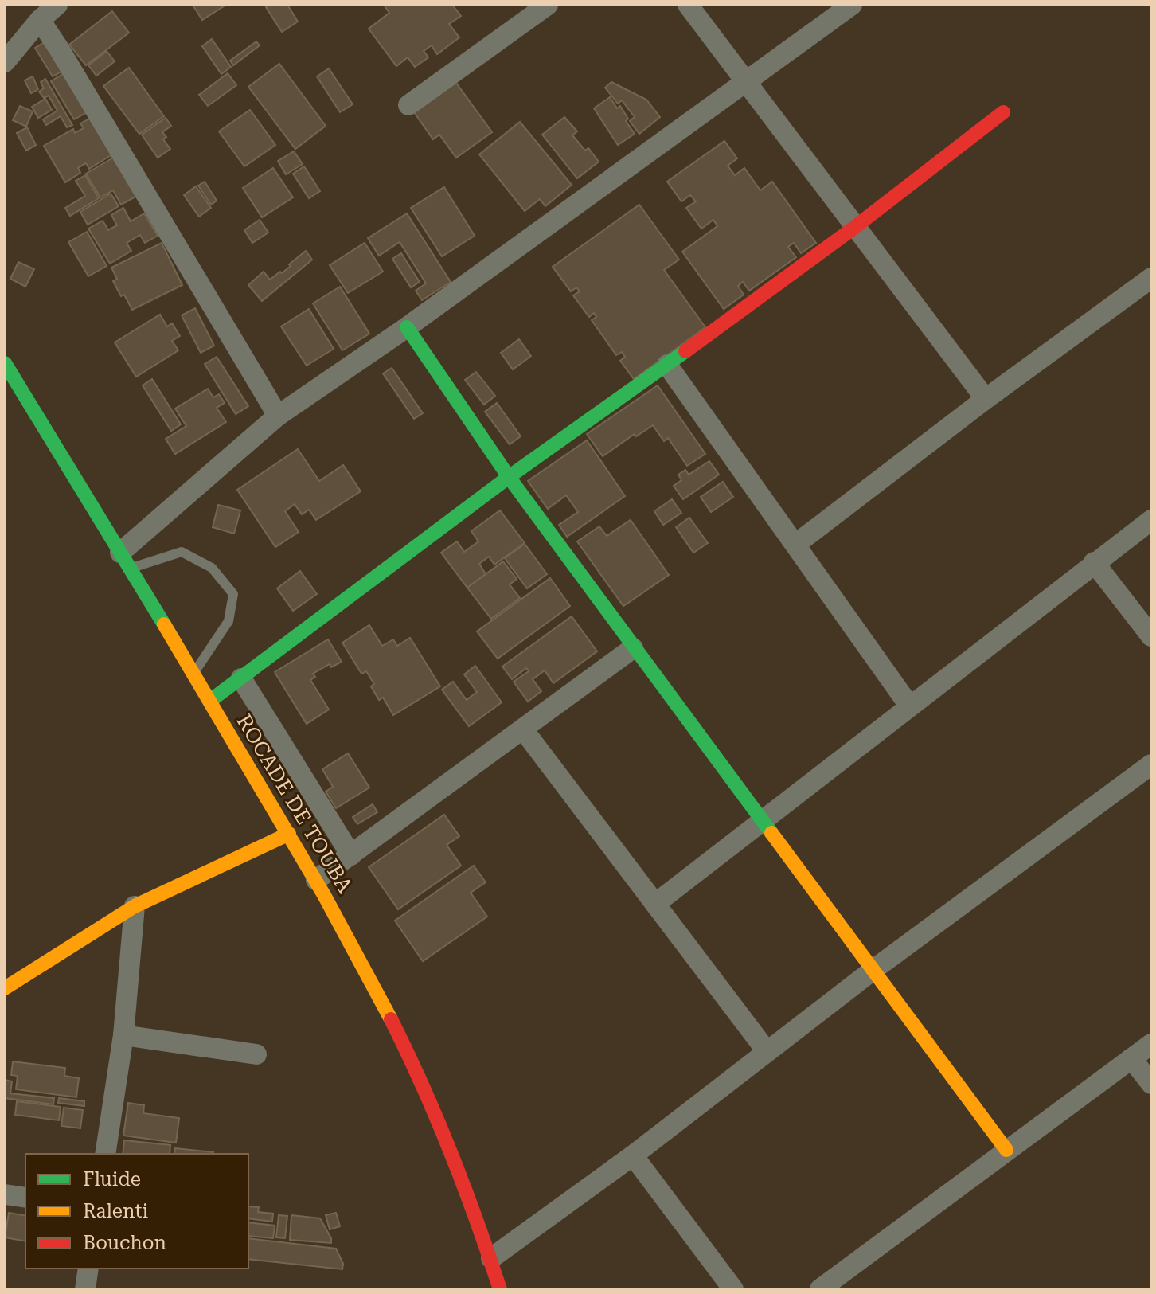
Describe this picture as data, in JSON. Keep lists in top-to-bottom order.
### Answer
{
  "streets": {
    "street": ["ROCADE DE TOUBA"]
  },
  "legend": ["Fluide", "Ralenti", "Bouchon"]
}
